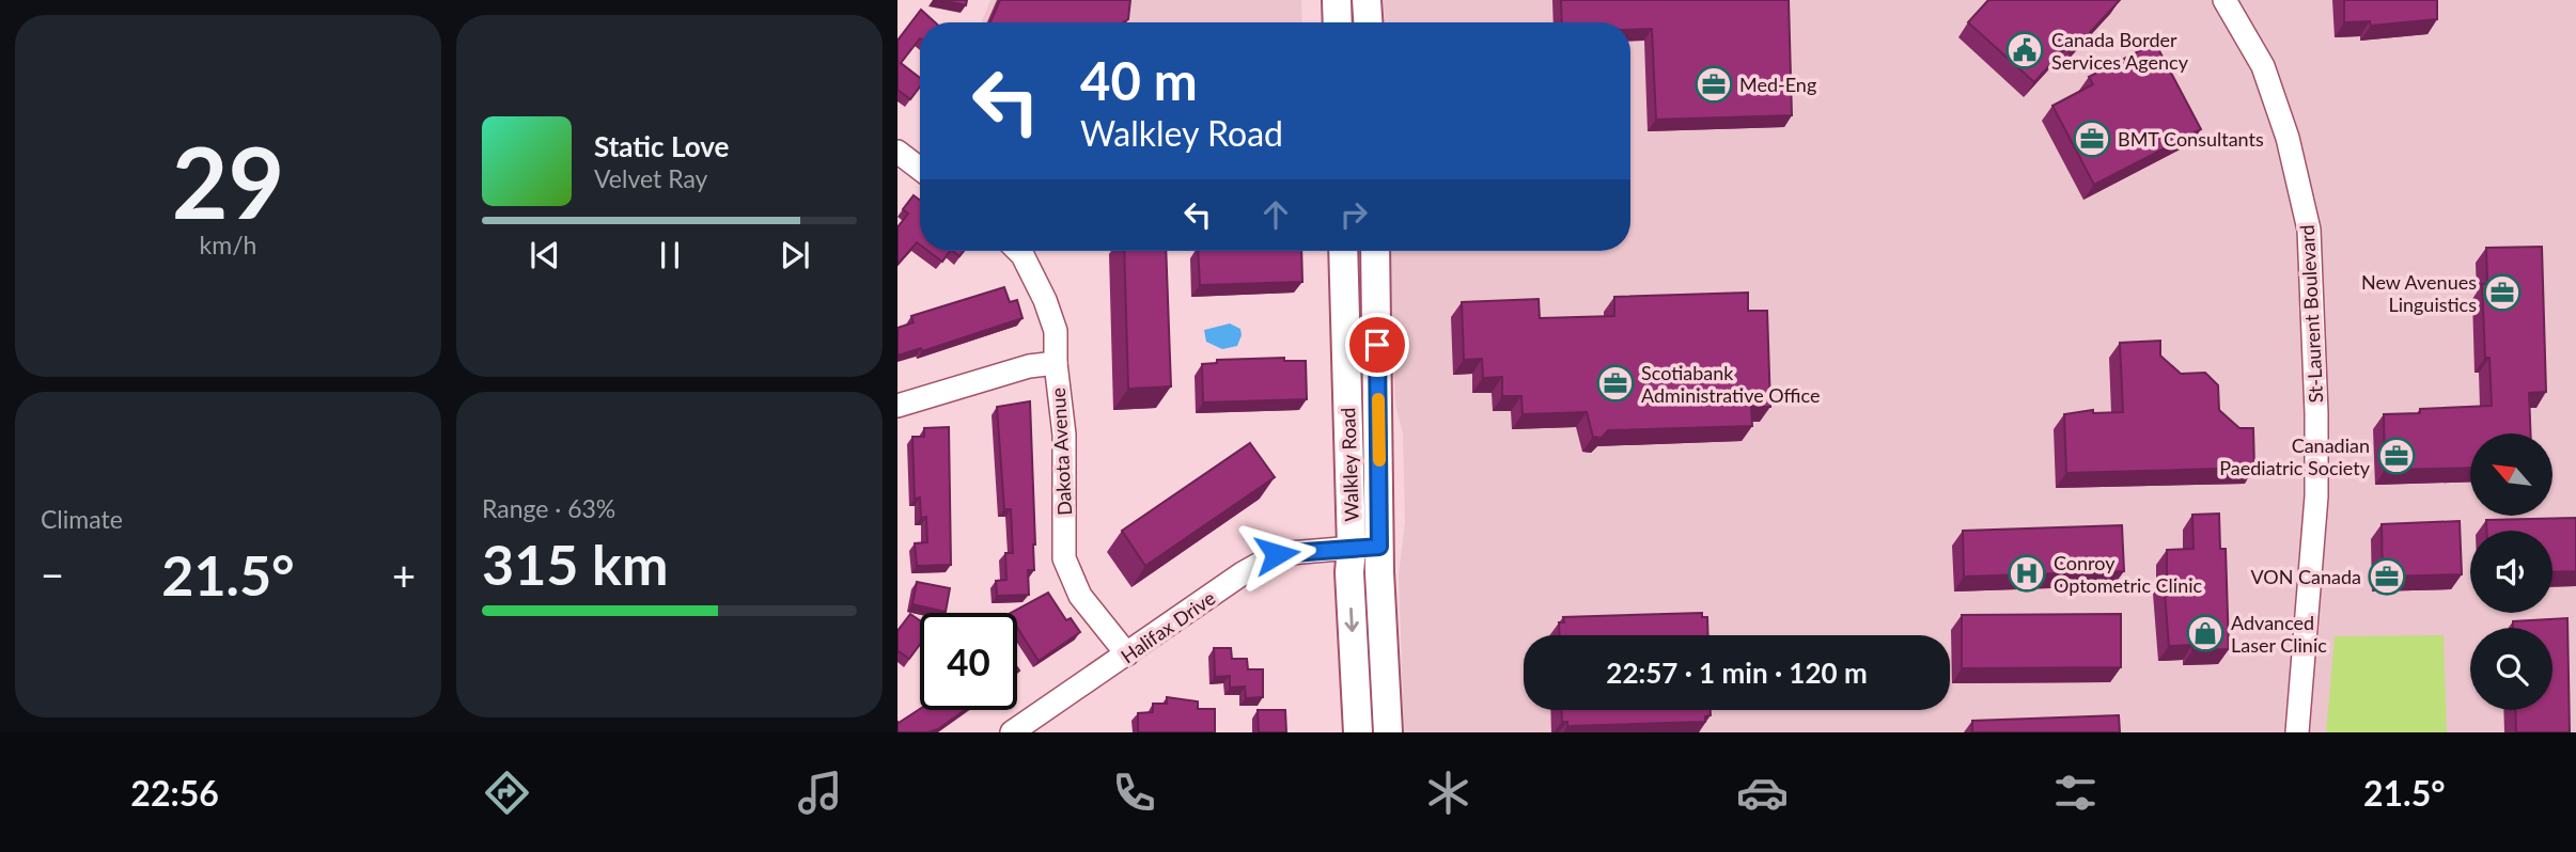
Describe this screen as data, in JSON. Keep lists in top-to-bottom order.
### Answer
{
  "streets": {
    "main road": ["Walkley Road"],
    "street": ["St-Laurent Boulevard", "Dakota Avenue", "Halifax Drive"]
  },
  "crossings": [
    ["Dakota Avenue", "Halifax Drive"],
    ["Walkley Road", "Halifax Drive"]
  ],
  "places": {
    "public building": ["Canada Border Services Agency"],
    "office": [
      "Med-Eng",
      "BMT Consultants",
      "New Avenues Linguistics",
      "Scotiabank Administrative Office",
      "Canadian Paediatric Society",
      "VON Canada"
    ],
    "hospital": ["Conroy Optometric Clinic"],
    "shop": ["Advanced Laser Clinic"]
  },
  "north": "top left",
  "page": {
    "tile": [
      ["29", "km/h"],
      "Climate",
      ["Range · 63%", "315 km"]
    ],
    "turn": ["40 m", "Walkley Road"],
    "song": ["Static Love", "Velvet Ray"],
    "heat": ["−", "21.5°", "+"],
    "limit": "40",
    "trip": "22:57 · 1 min · 120 m",
    "tabs": ["22:56", "21.5°"]
  }
}
